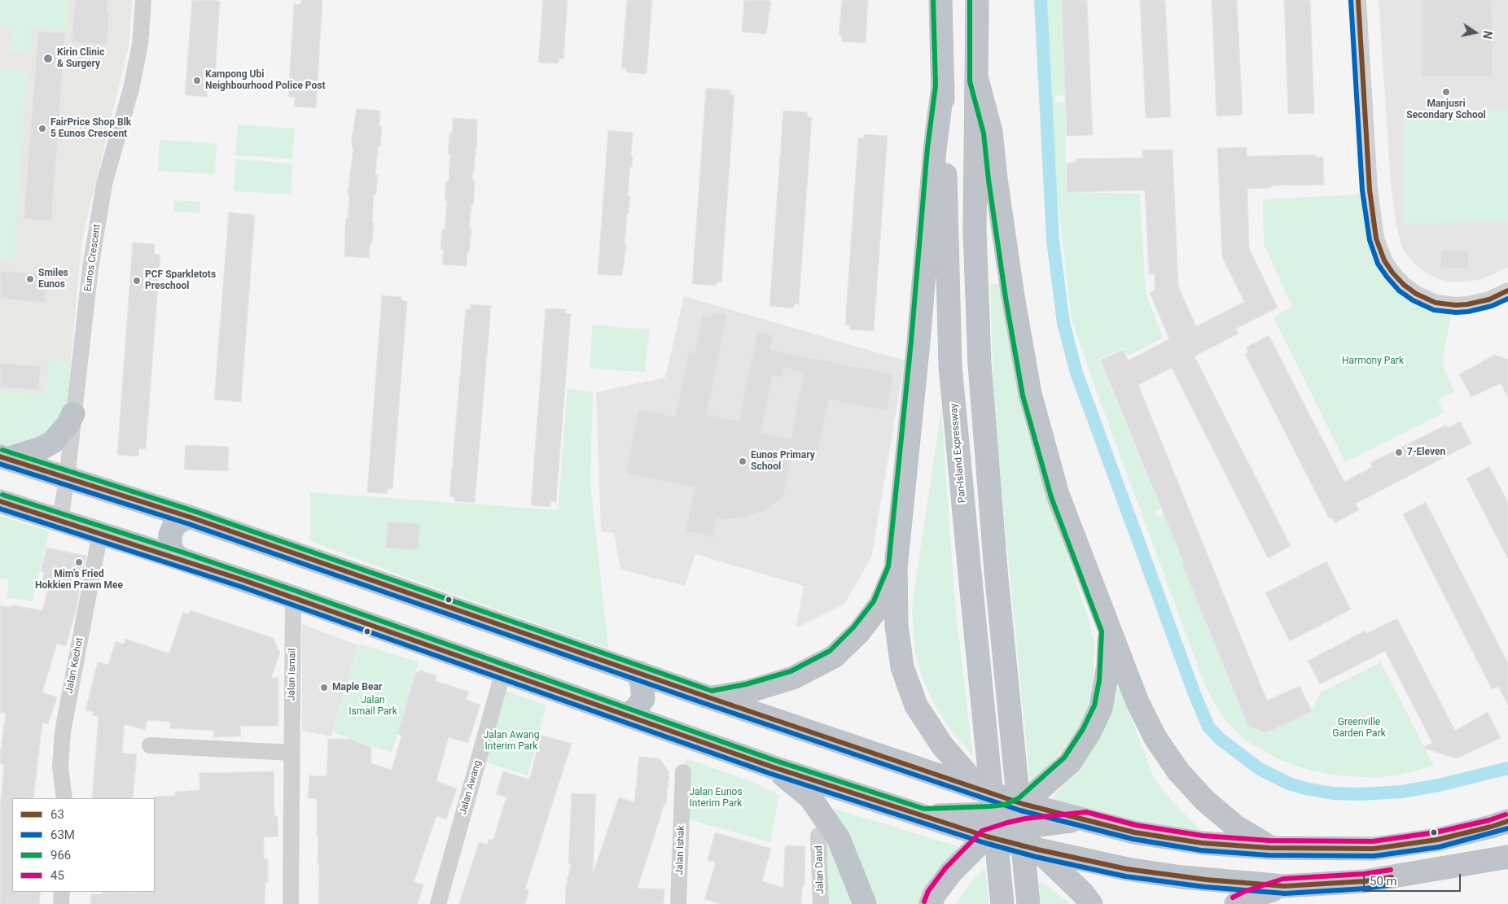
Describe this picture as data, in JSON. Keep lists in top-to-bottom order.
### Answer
{
  "streets": {
    "highway": ["Pan-Island Expressway"],
    "street": [
      "Eunos Crescent",
      "Jalan Kechot",
      "Jalan Ismail",
      "Jalan Awang",
      "Jalan Ishak",
      "Jalan Daud"
    ]
  },
  "parks": [
    "Harmony Park",
    "Jalan Ismail Park",
    "Greenville Garden Park",
    "Jalan Awang Interim Park",
    "Jalan Eunos Interim Park"
  ],
  "places": [
    "Kirin Clinic & Surgery",
    "Kampong Ubi Neighbourhood Police Post",
    "Manjusri Secondary School",
    "FairPrice Shop Blk 5 Eunos Crescent",
    "Smiles Eunos",
    "PCF Sparkletots Preschool",
    "7-Eleven",
    "Eunos Primary School",
    "Mim’s Fried Hokkien Prawn Mee",
    "Maple Bear"
  ],
  "lines": [
    "transit line 63",
    "transit line 966",
    "transit line 63M",
    "transit line 45"
  ],
  "legend": [
    "63",
    "63M",
    "966",
    "45"
  ],
  "scale_bar": "50 m",
  "north": "right"
}
